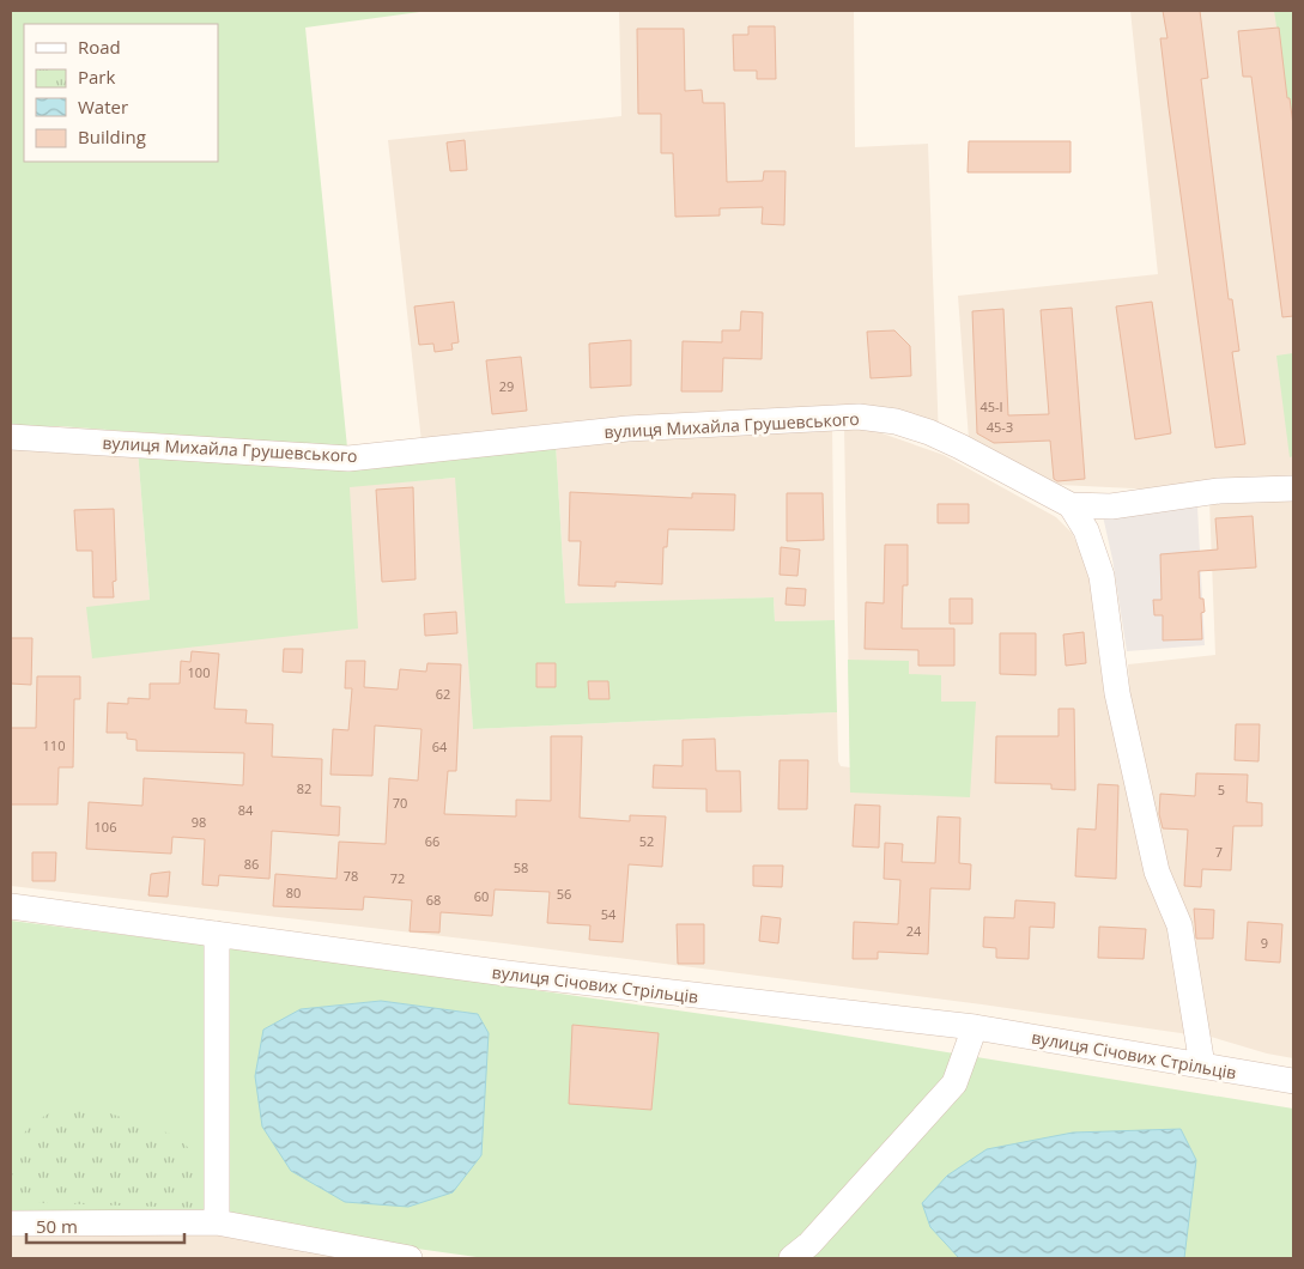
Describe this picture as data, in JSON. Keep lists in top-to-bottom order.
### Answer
{
  "streets": {
    "street": ["вулиця Михайла Грушевського", "вулиця Січових Стрільців"]
  },
  "house_numbers": [
    "29",
    "45-І",
    "45-З",
    "100",
    "62",
    "110",
    "64",
    "82",
    "5",
    "70",
    "84",
    "98",
    "106",
    "66",
    "52",
    "7",
    "86",
    "58",
    "78",
    "72",
    "80",
    "56",
    "60",
    "68",
    "54",
    "24",
    "9"
  ],
  "legend": [
    "Road",
    "Park",
    "Water",
    "Building"
  ],
  "scale_bar": "50 m"
}
